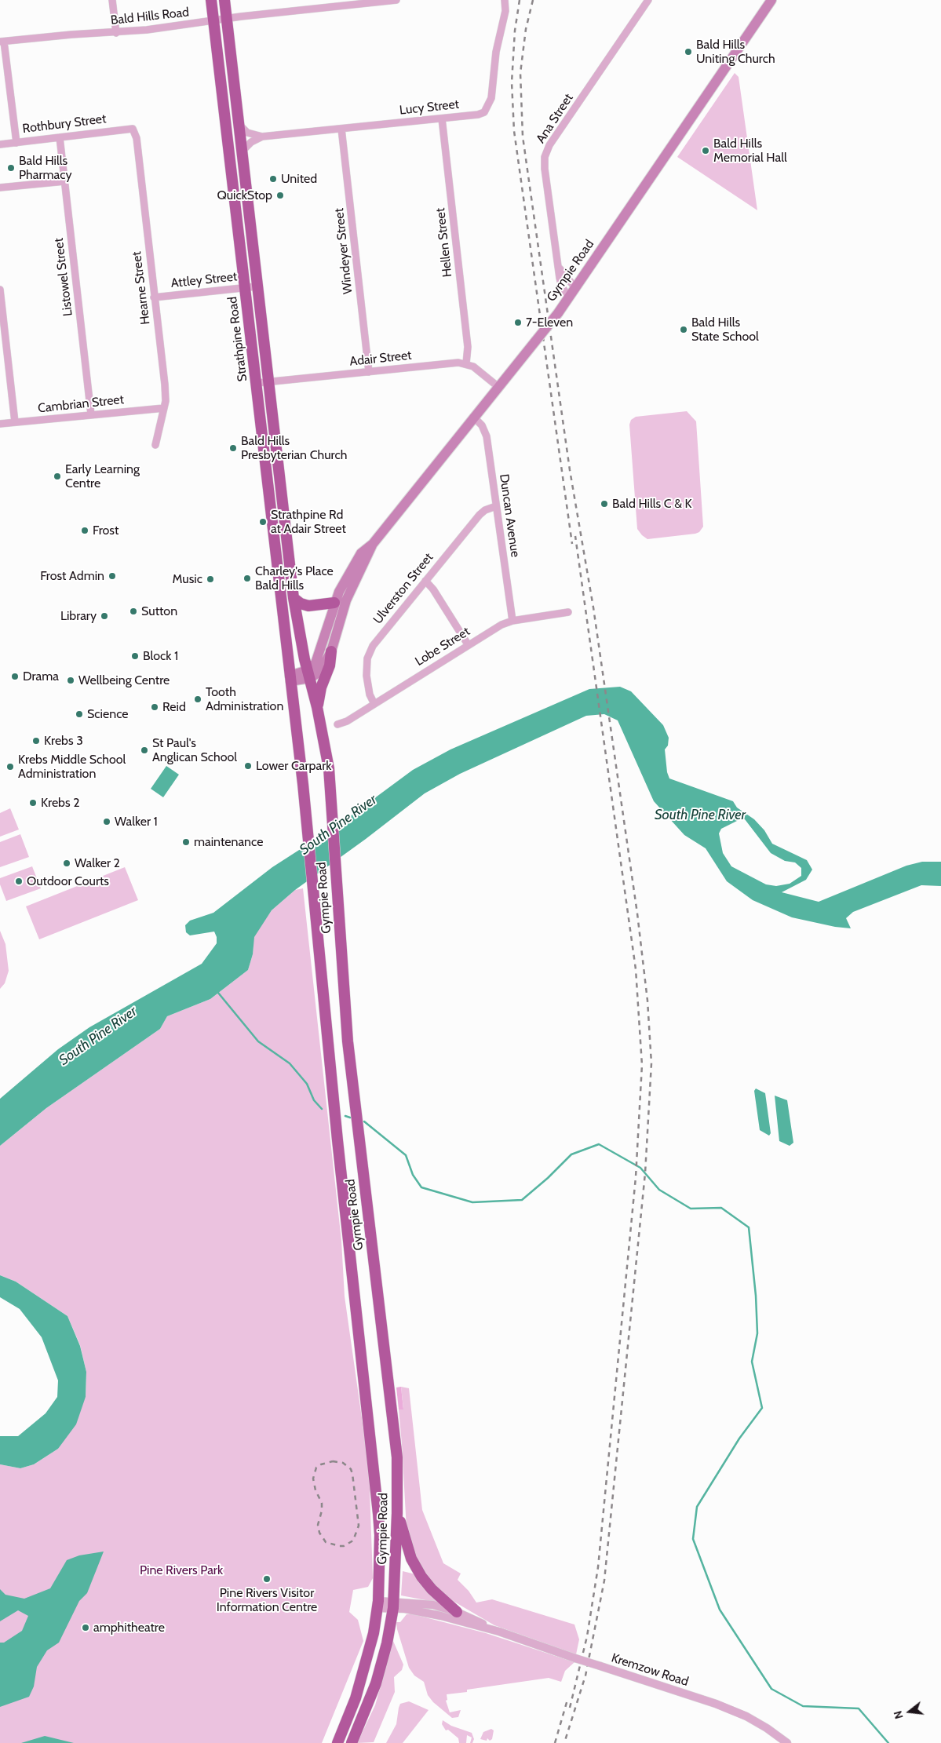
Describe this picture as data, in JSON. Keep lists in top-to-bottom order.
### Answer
{
  "streets": {
    "highway": ["Gympie Road", "Strathpine Road"],
    "street": [
      "Bald Hills Road",
      "Lucy Street",
      "Ana Street",
      "Rothbury Street",
      "Hellen Street",
      "Windeyer Street",
      "Listowel Street",
      "Attley Street",
      "Hearne Street",
      "Adair Street",
      "Cambrian Street",
      "Duncan Avenue",
      "Ulverston Street",
      "Lobe Street",
      "Kremzow Road"
    ]
  },
  "crossings": [
    ["Bald Hills Road", "Strathpine Road"],
    ["Lucy Street", "Hellen Street"],
    ["Lucy Street", "Windeyer Street"],
    ["Lucy Street", "Strathpine Road"],
    ["Ana Street", "Gympie Road"],
    ["Rothbury Street", "Listowel Street"],
    ["Rothbury Street", "Hearne Street"],
    ["Hellen Street", "Adair Street"],
    ["Windeyer Street", "Adair Street"],
    ["Gympie Road", "Strathpine Road"],
    ["Gympie Road", "Duncan Avenue"],
    ["Gympie Road", "Kremzow Road"],
    ["Listowel Street", "Cambrian Street"],
    ["Attley Street", "Hearne Street"],
    ["Attley Street", "Strathpine Road"],
    ["Hearne Street", "Cambrian Street"],
    ["Strathpine Road", "Adair Street"],
    ["Duncan Avenue", "Ulverston Street"],
    ["Duncan Avenue", "Lobe Street"],
    ["Ulverston Street", "Lobe Street"]
  ],
  "water": ["South Pine River"],
  "parks": ["Pine Rivers Park"],
  "places": [
    "Bald Hills Uniting Church",
    "Bald Hills Memorial Hall",
    "Bald Hills Pharmacy",
    "United",
    "QuickStop",
    "7-Eleven",
    "Bald Hills State School",
    "Bald Hills Presbyterian Church",
    "Early Learning Centre",
    "Bald Hills C & K",
    "Strathpine Rd at Adair Street",
    "Frost",
    "Frost Admin",
    "Charley's Place Bald Hills",
    "Music",
    "Sutton",
    "Library",
    "Block 1",
    "Drama",
    "Wellbeing Centre",
    "Tooth Administration",
    "Reid",
    "Science",
    "Krebs 3",
    "St Paul's Anglican School",
    "Lower Carpark",
    "Krebs Middle School Administration",
    "Krebs 2",
    "Walker 1",
    "maintenance",
    "Walker 2",
    "Outdoor Courts",
    "Pine Rivers Visitor Information Centre",
    "amphitheatre"
  ],
  "north": "left"
}
